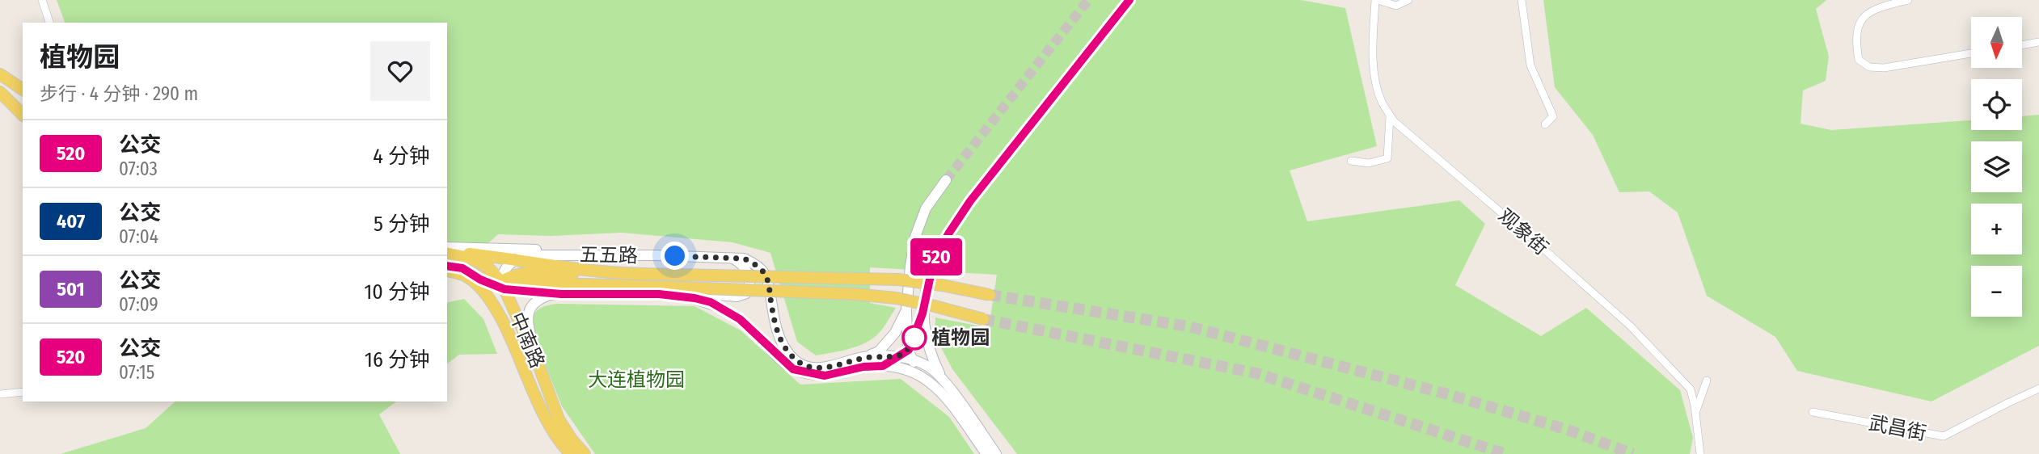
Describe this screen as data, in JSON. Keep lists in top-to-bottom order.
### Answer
{
  "streets": {
    "main road": ["五五路", "中南路"],
    "street": ["观象街", "武昌街"]
  },
  "crossings": [
    ["五五路", "中南路"]
  ],
  "parks": ["大连植物园"],
  "places": ["植物园"],
  "lines": ["bus line 520"],
  "north": "bottom",
  "page": {
    "on_map": "520",
    "map_buttons": ["+", "−"],
    "heading": ["植物园", "步行 · 4 分钟 · 290 m"],
    "list": [
      {
        "mark": "520",
        "name": "公交",
        "note": "07:03",
        "value": "4 分钟"
      },
      {
        "mark": "407",
        "name": "公交",
        "note": "07:04",
        "value": "5 分钟"
      },
      {
        "mark": "501",
        "name": "公交",
        "note": "07:09",
        "value": "10 分钟"
      },
      {
        "mark": "520",
        "name": "公交",
        "note": "07:15",
        "value": "16 分钟"
      }
    ]
  }
}
